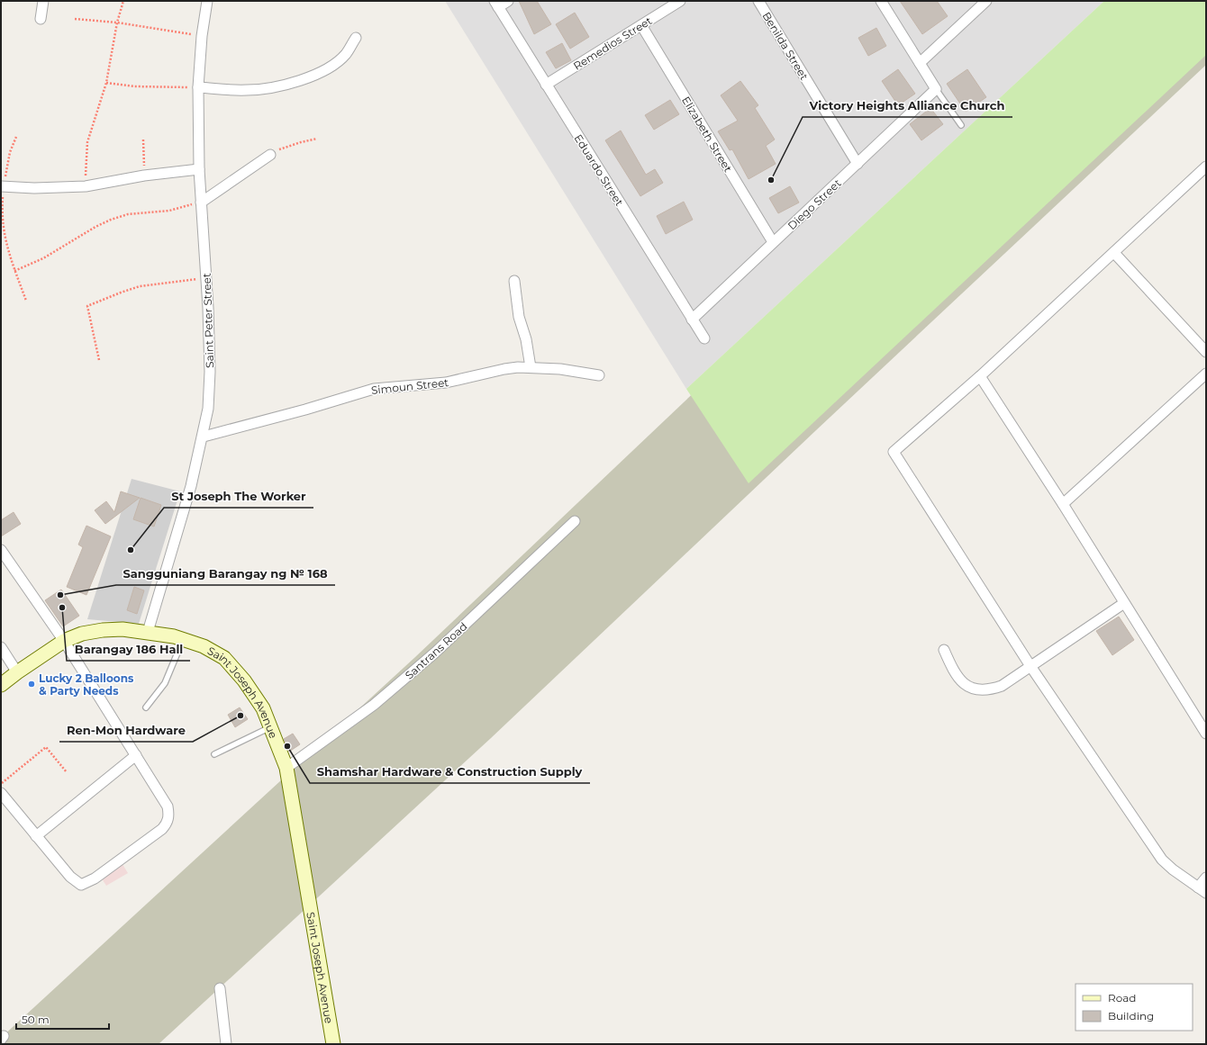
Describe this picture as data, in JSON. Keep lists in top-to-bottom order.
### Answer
{
  "streets": {
    "main road": ["Saint Joseph Avenue"],
    "street": [
      "Remedios Street",
      "Benilda Street",
      "Elizabeth Street",
      "Eduardo Street",
      "Diego Street",
      "Saint Peter Street",
      "Simoun Street",
      "Santrans Road"
    ]
  },
  "crossings": [
    ["Remedios Street", "Elizabeth Street"],
    ["Remedios Street", "Eduardo Street"],
    ["Benilda Street", "Diego Street"],
    ["Elizabeth Street", "Diego Street"],
    ["Eduardo Street", "Diego Street"],
    ["Saint Peter Street", "Simoun Street"],
    ["Saint Peter Street", "Saint Joseph Avenue"],
    ["Santrans Road", "Saint Joseph Avenue"]
  ],
  "places": [
    "Victory Heights Alliance Church",
    "St Joseph The Worker",
    "Sangguniang Barangay ng № 168",
    "Barangay 186 Hall",
    "Lucky 2 Balloons & Party Needs",
    "Ren-Mon Hardware",
    "Shamshar Hardware & Construction Supply"
  ],
  "legend": ["Road", "Building"],
  "scale_bar": "50 m"
}
